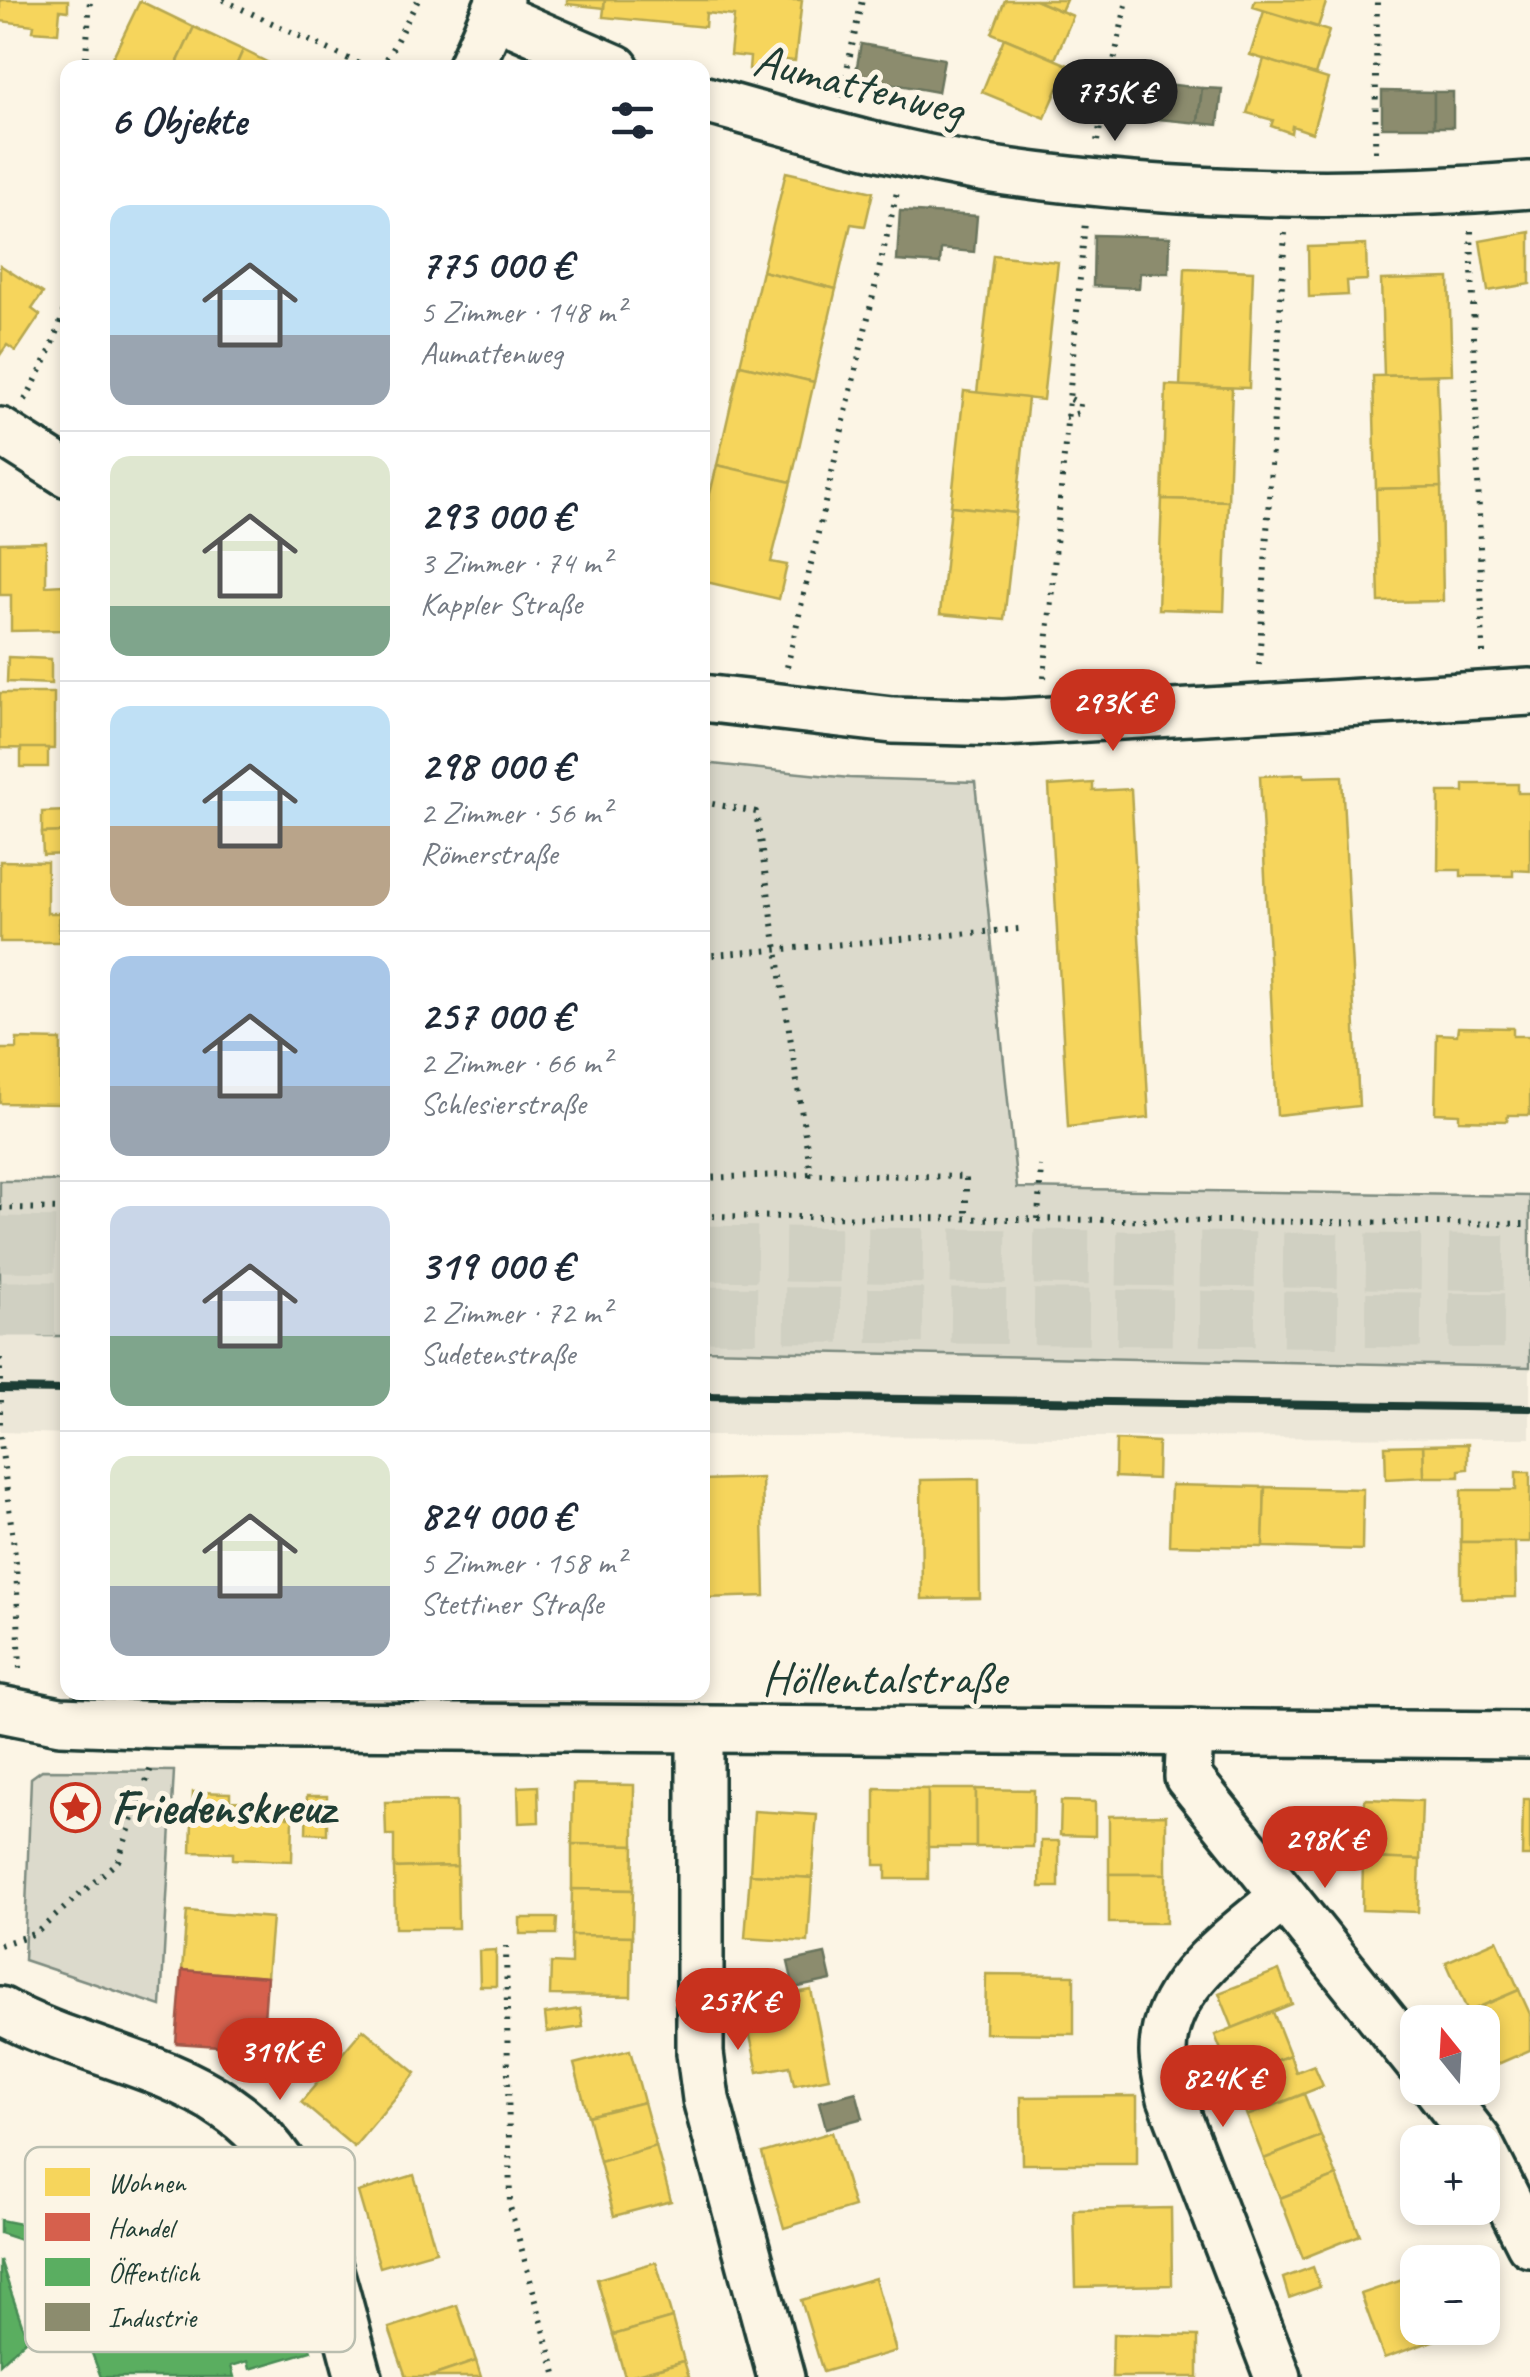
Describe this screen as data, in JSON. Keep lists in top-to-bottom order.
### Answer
{
  "streets": {
    "street": ["Aumattenweg", "Höllentalstraße"]
  },
  "places": {
    "place": ["Friedenskreuz"]
  },
  "legend": [
    "Wohnen",
    "Handel",
    "Öffentlich",
    "Industrie"
  ],
  "north": "top",
  "page": {
    "price": [
      "775K €",
      "293K €",
      "298K €",
      "257K €",
      "319K €",
      "824K €"
    ],
    "heading": "6 Objekte",
    "list": [
      {
        "name": "775 000 €",
        "note": "5 Zimmer · 148 m² · Aumattenweg"
      },
      {
        "name": "293 000 €",
        "note": "3 Zimmer · 74 m² · Kappler Straße"
      },
      {
        "name": "298 000 €",
        "note": "2 Zimmer · 56 m² · Römerstraße"
      },
      {
        "name": "257 000 €",
        "note": "2 Zimmer · 66 m² · Schlesierstraße"
      },
      {
        "name": "319 000 €",
        "note": "2 Zimmer · 72 m² · Sudetenstraße"
      },
      {
        "name": "824 000 €",
        "note": "5 Zimmer · 158 m² · Stettiner Straße"
      }
    ],
    "map_buttons": ["+", "−"]
  }
}
